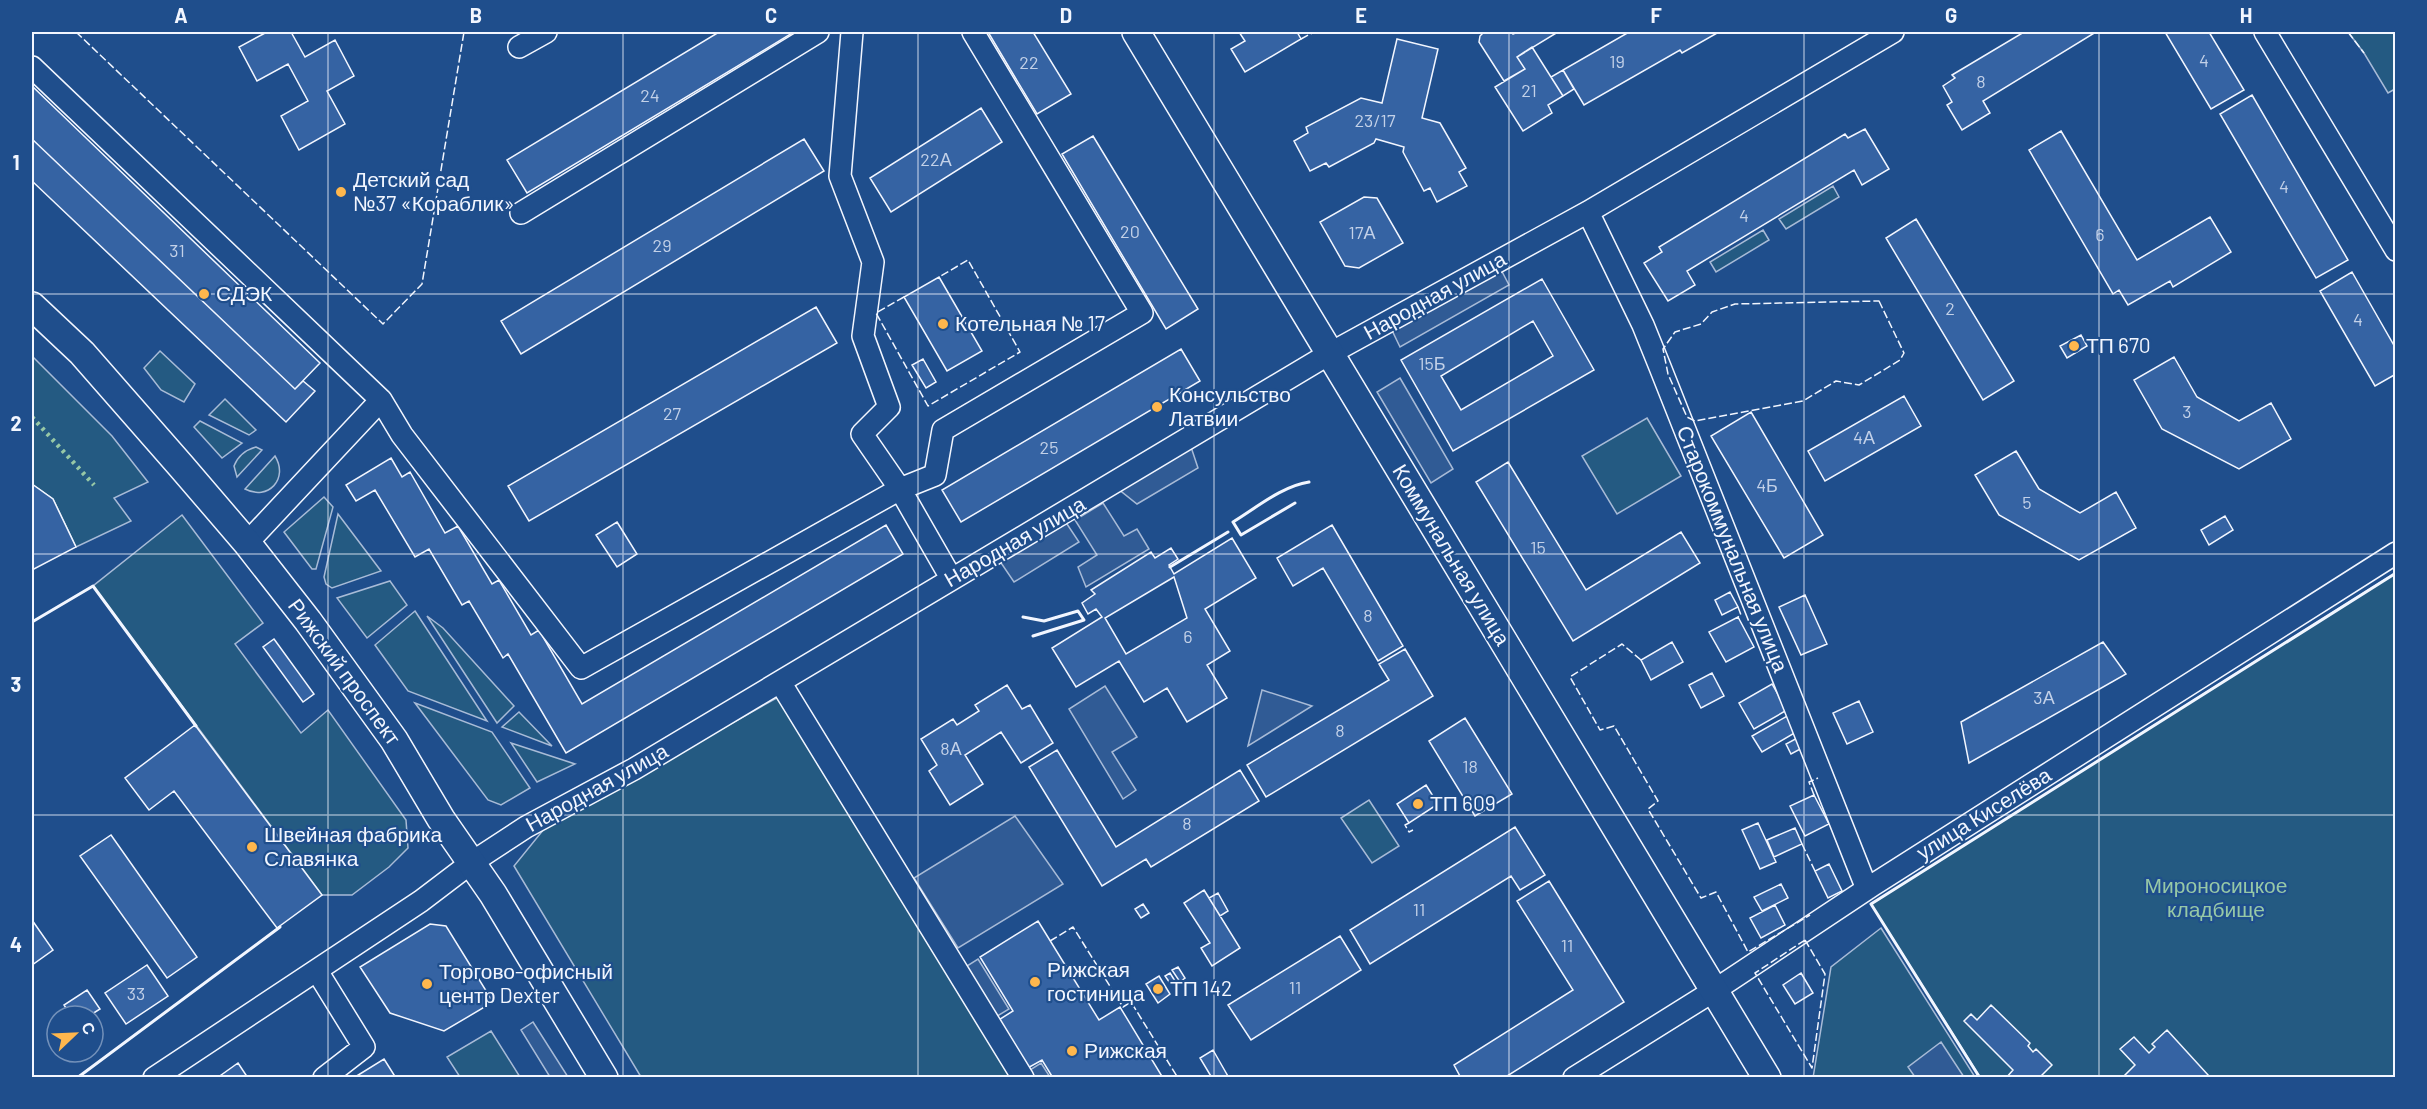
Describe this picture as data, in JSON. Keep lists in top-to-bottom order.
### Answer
{
  "streets": {
    "main road": ["Коммунальная улица", "Рижский проспект"],
    "street": ["Народная улица", "Старокоммунальная улица", "улица Киселёва"]
  },
  "crossings": [
    ["Народная улица", "Старокоммунальная улица"],
    ["Народная улица", "Коммунальная улица"],
    ["Народная улица", "Рижский проспект"],
    ["Старокоммунальная улица", "улица Киселёва"],
    ["Коммунальная улица", "улица Киселёва"]
  ],
  "parks": ["Мироносицкое кладбище"],
  "places": [
    "Детский сад №37 «Кораблик»",
    "СДЭК",
    "Котельная № 17",
    "ТП 670",
    "Консульство Латвии",
    "ТП 609",
    "Швейная фабрика Славянка",
    "Рижская гостиница",
    "Торгово-офисный центр Dexter",
    "ТП 142",
    "Рижская"
  ],
  "house_numbers": [
    "4",
    "19",
    "22",
    "8",
    "21",
    "24",
    "23/17",
    "22А",
    "4",
    "4",
    "20",
    "17А",
    "6",
    "29",
    "31",
    "2",
    "4",
    "15Б",
    "3",
    "27",
    "4А",
    "25",
    "4Б",
    "5",
    "15",
    "8",
    "6",
    "3А",
    "8",
    "8А",
    "18",
    "8",
    "11",
    "11",
    "11",
    "33"
  ],
  "north": "top right",
  "grid": {
    "columns": [
      "A",
      "B",
      "C",
      "D",
      "E",
      "F",
      "G",
      "H"
    ],
    "rows": [
      "1",
      "2",
      "3",
      "4"
    ]
  }
}
